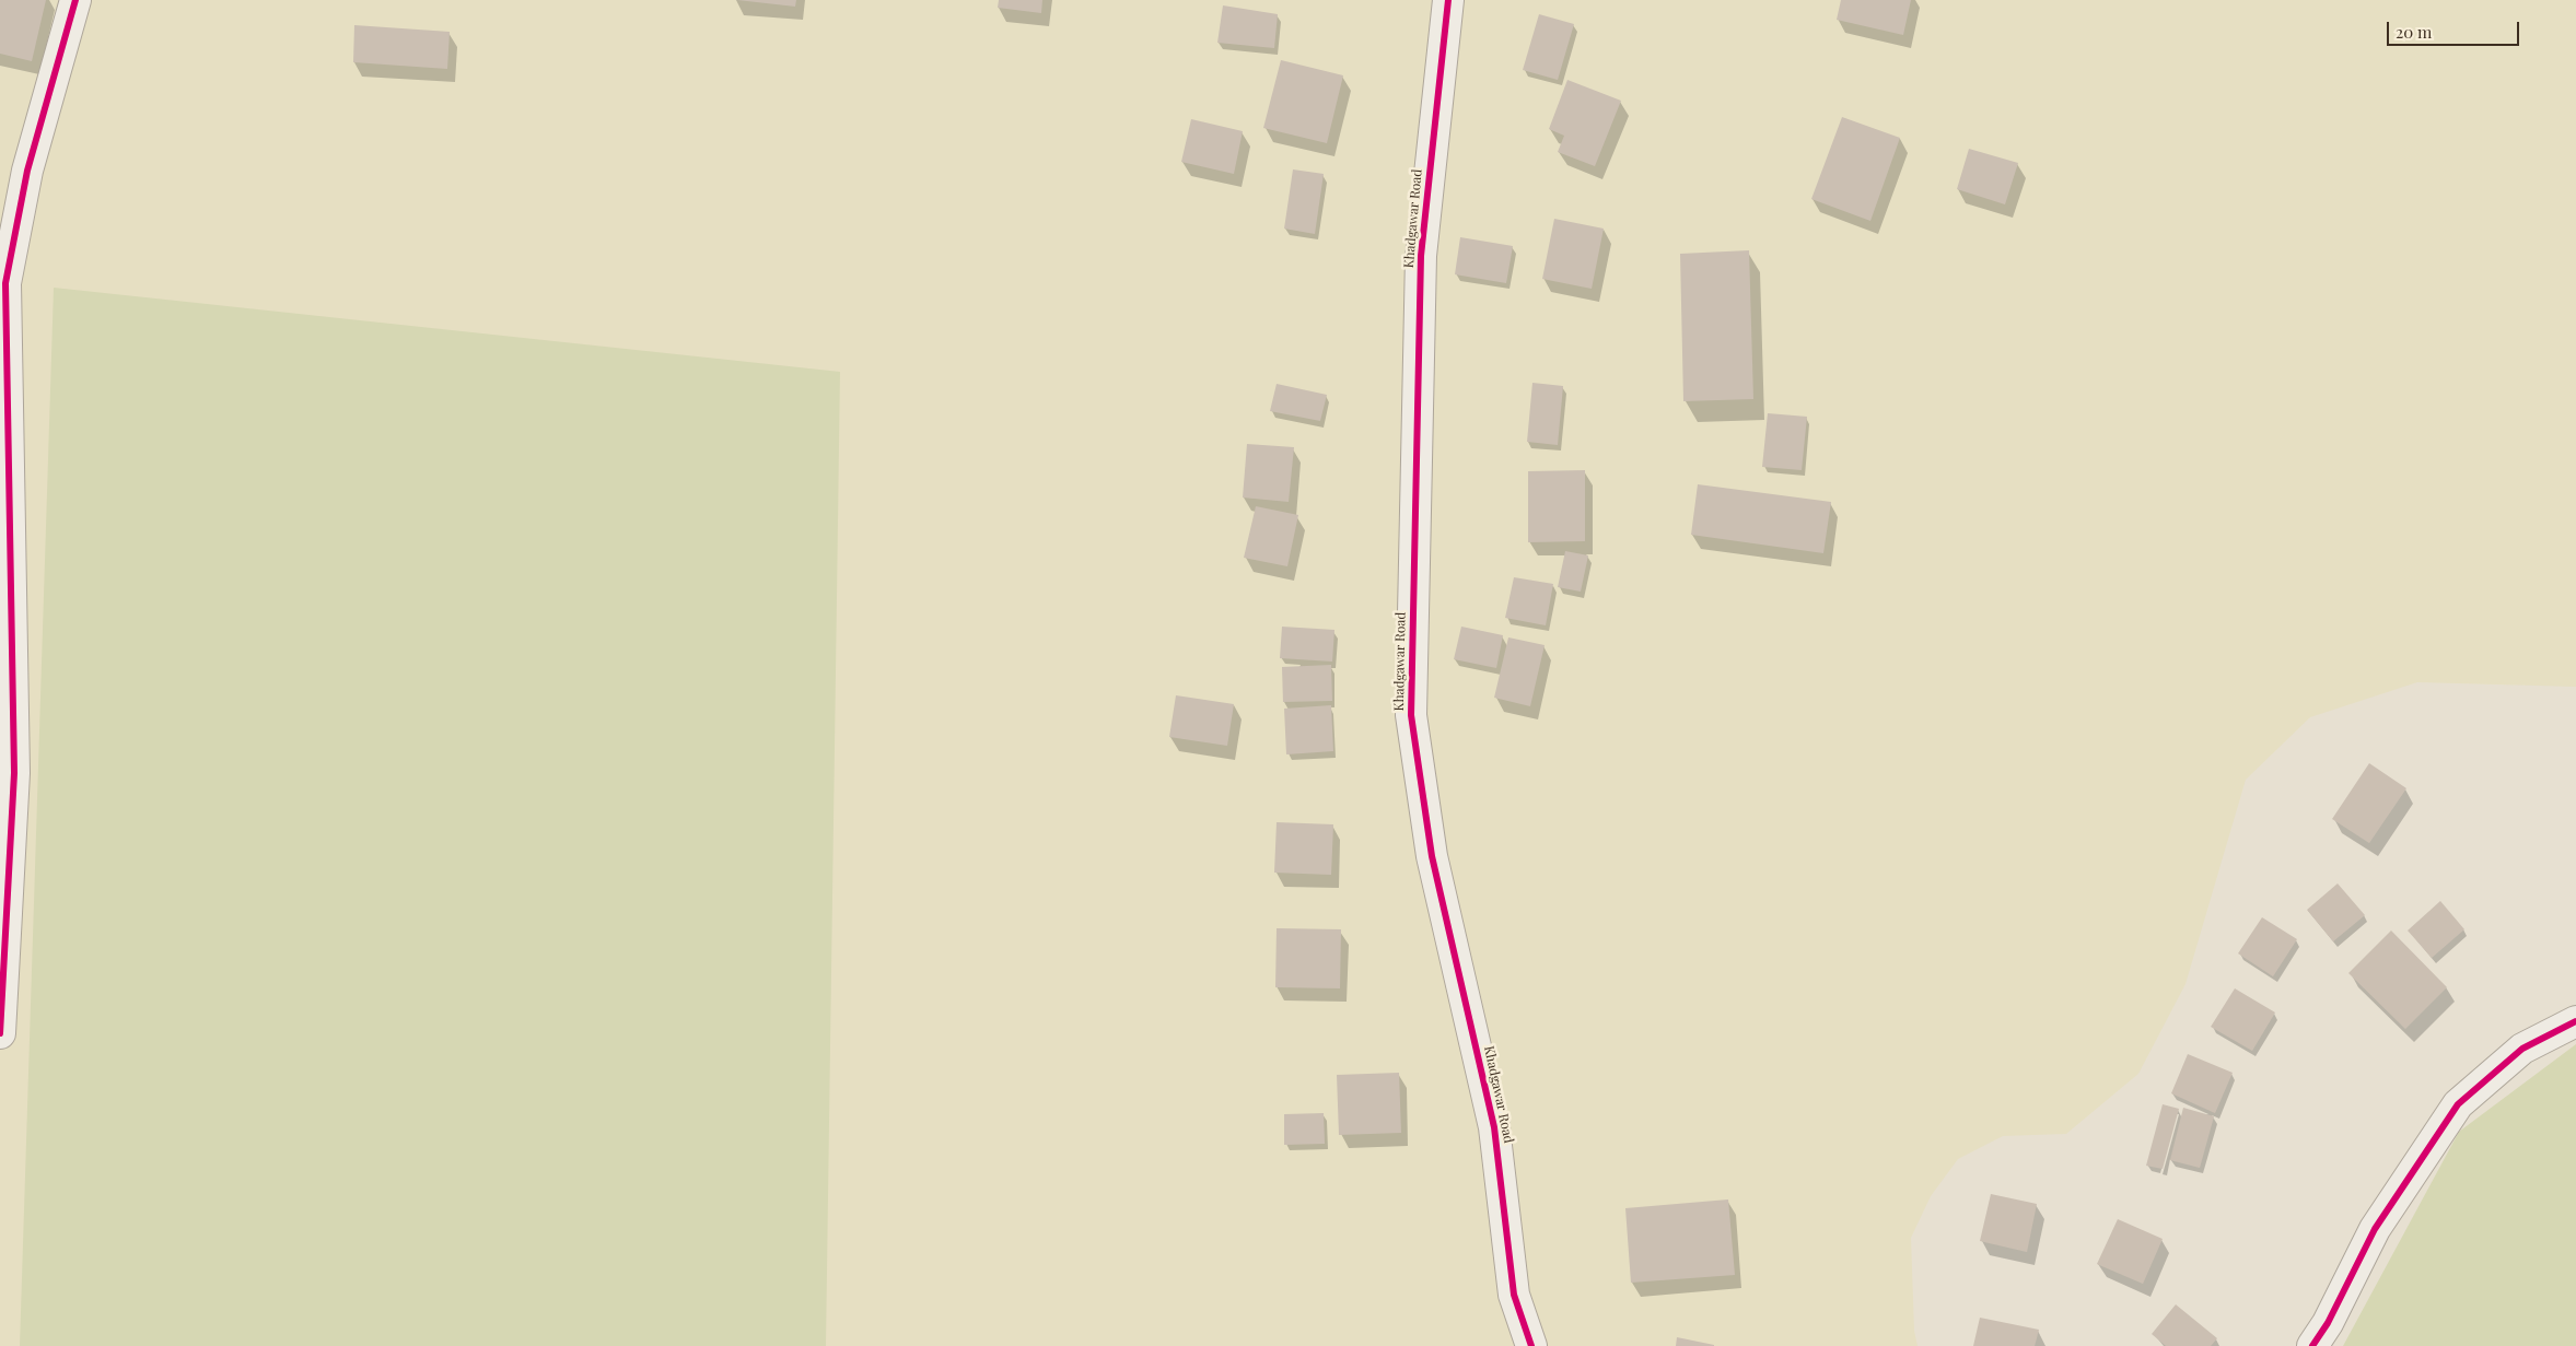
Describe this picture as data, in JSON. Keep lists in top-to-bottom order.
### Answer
{
  "streets": {
    "street": ["Khadgawar Road"]
  },
  "scale_bar": "20 m"
}
